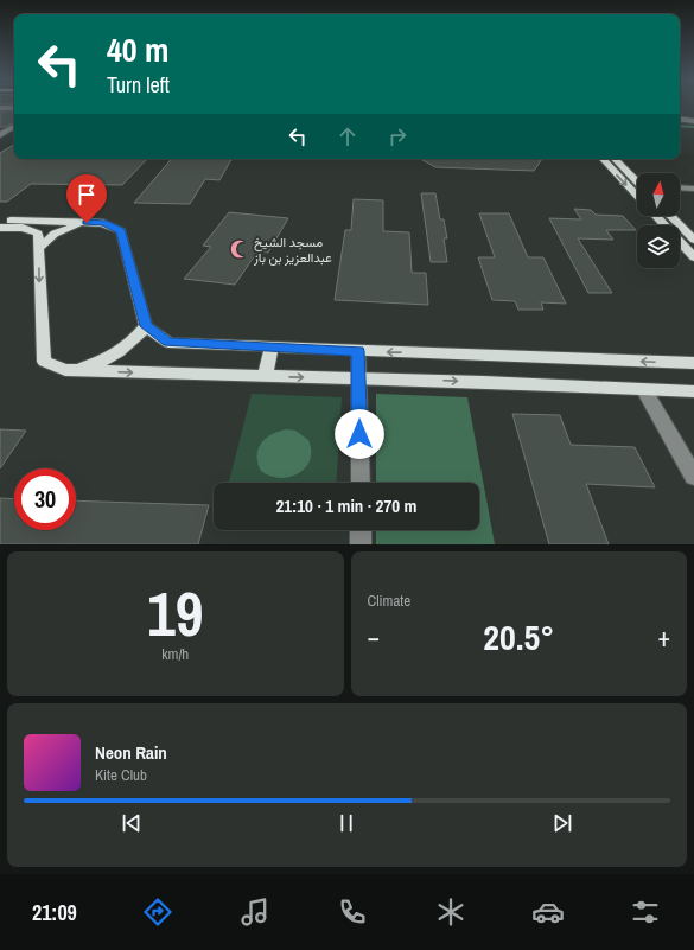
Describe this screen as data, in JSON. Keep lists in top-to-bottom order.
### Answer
{
  "places": {
    "mosque": ["مسجد الشيخ عبدالعزيز بن باز"]
  },
  "north": "top",
  "page": {
    "turn": ["40 m", "Turn left"],
    "limit": "30",
    "trip": "21:10 · 1 min · 270 m",
    "tile": [
      ["19", "km/h"],
      "Climate"
    ],
    "heat": ["−", "20.5°", "+"],
    "song": ["Neon Rain", "Kite Club"],
    "tabs": "21:09"
  }
}
